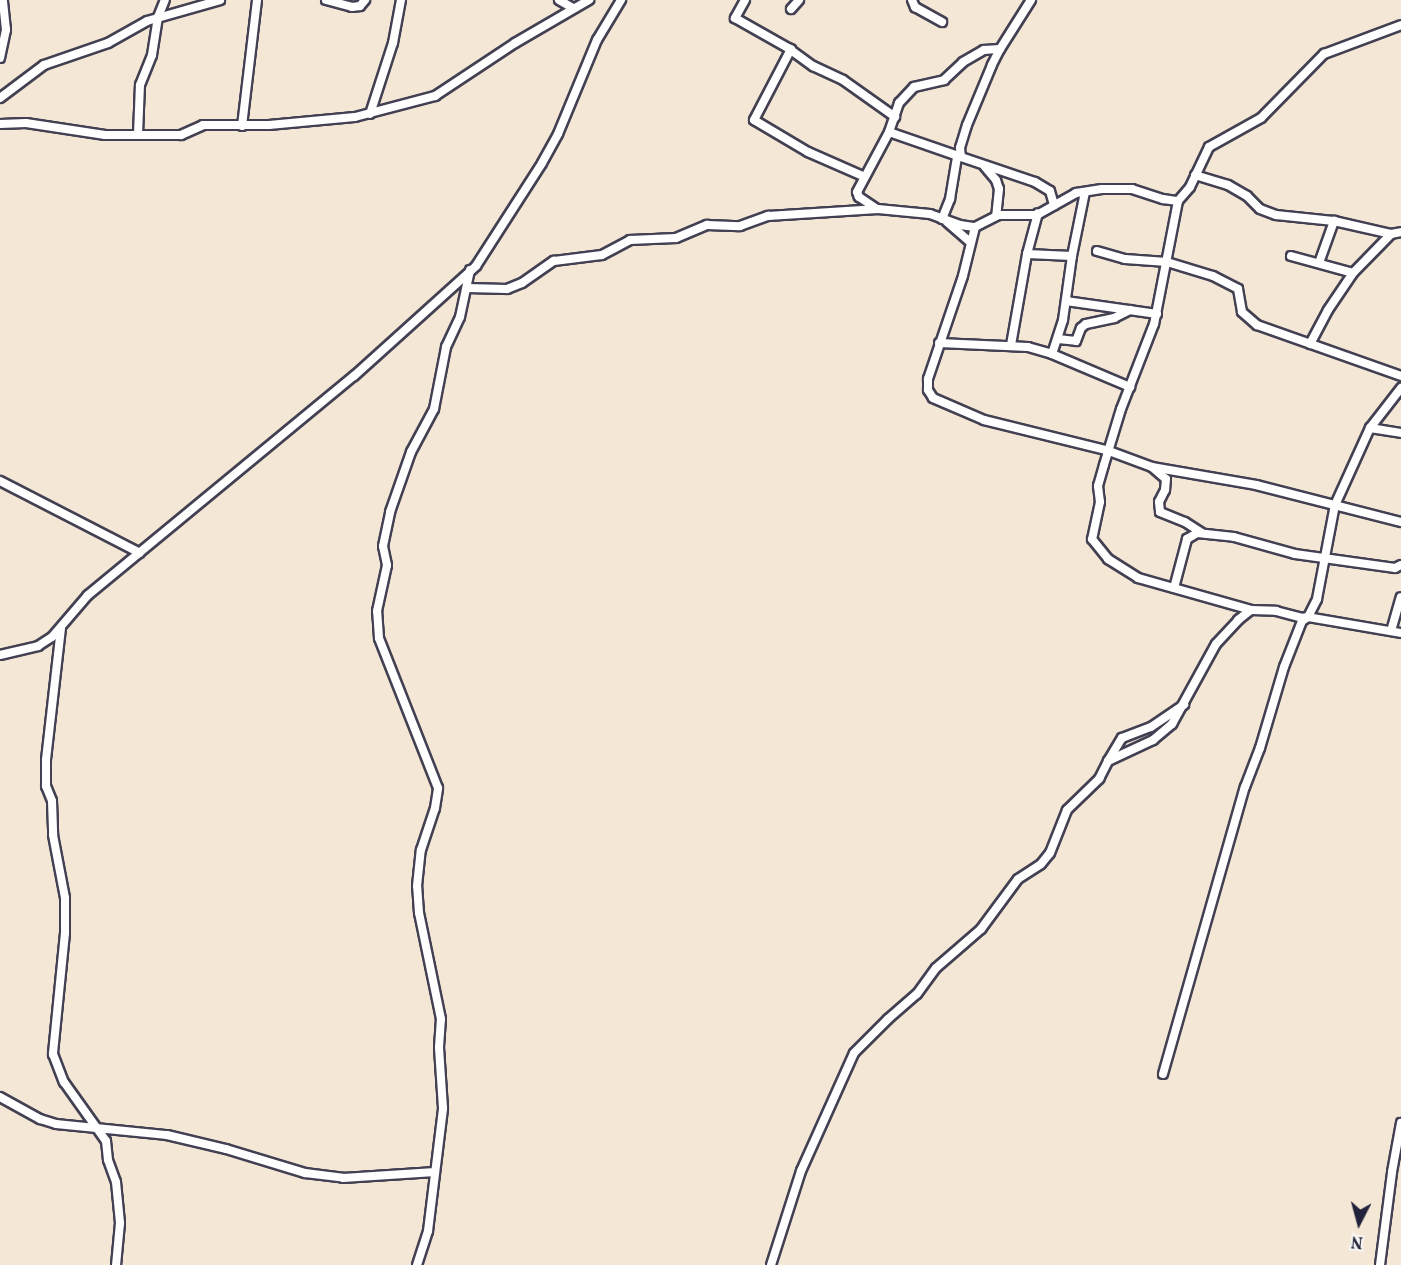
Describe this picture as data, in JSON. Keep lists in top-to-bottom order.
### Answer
{
  "north": "bottom"
}
